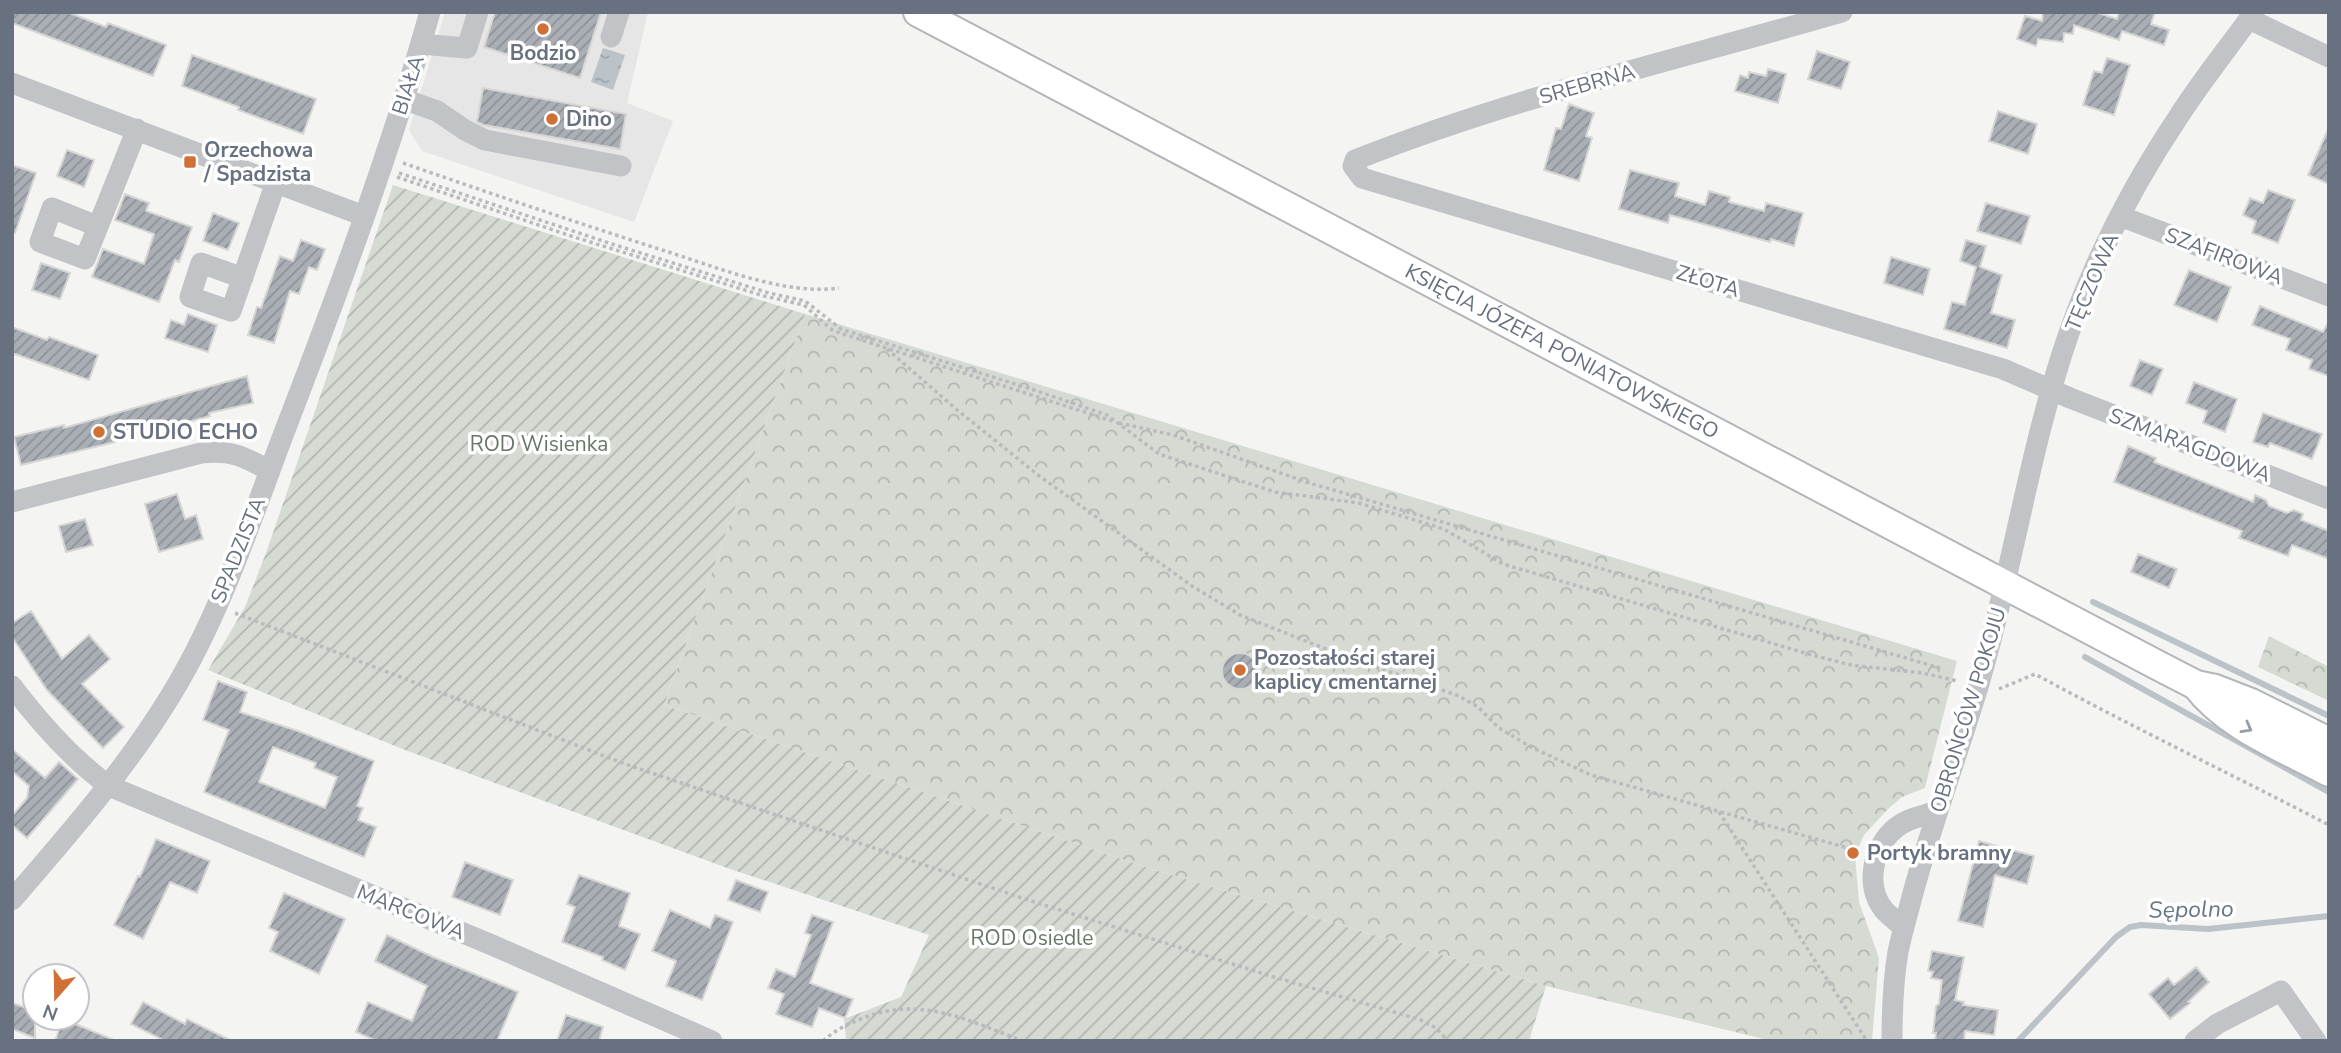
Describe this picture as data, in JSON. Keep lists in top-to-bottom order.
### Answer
{
  "streets": {
    "main road": ["KSIĘCIA JÓZEFA PONIATOWSKIEGO"],
    "street": [
      "SREBRNA",
      "BIAŁA",
      "SZAFIROWA",
      "ZŁOTA",
      "TĘCZOWA",
      "SZMARAGDOWA",
      "SPADZISTA",
      "OBROŃCÓW POKOJU",
      "MARCOWA"
    ]
  },
  "crossings": [
    ["SREBRNA", "ZŁOTA"],
    ["BIAŁA", "SPADZISTA"],
    ["SZAFIROWA", "TĘCZOWA"],
    ["ZŁOTA", "TĘCZOWA"],
    ["ZŁOTA", "SZMARAGDOWA"],
    ["TĘCZOWA", "KSIĘCIA JÓZEFA PONIATOWSKIEGO"],
    ["TĘCZOWA", "SZMARAGDOWA"],
    ["TĘCZOWA", "OBROŃCÓW POKOJU"],
    ["KSIĘCIA JÓZEFA PONIATOWSKIEGO", "OBROŃCÓW POKOJU"],
    ["SPADZISTA", "MARCOWA"]
  ],
  "water": ["Sępolno"],
  "parks": ["ROD Wisienka", "ROD Osiedle"],
  "places": {
    "other": [
      "Bodzio",
      "Dino",
      "STUDIO ECHO",
      "Pozostałości starej kaplicy cmentarnej",
      "Portyk bramny"
    ],
    "transit": ["Orzechowa / Spadzista"]
  },
  "north": "bottom"
}
